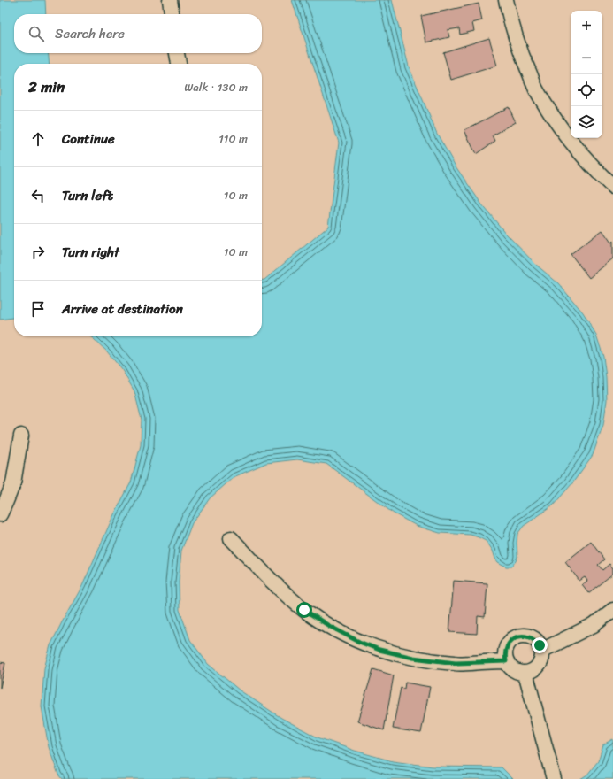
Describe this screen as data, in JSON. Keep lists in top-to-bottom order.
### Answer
{
  "page": {
    "map_buttons": ["+", "−"],
    "search": "Search here",
    "heading": ["2 min", "Walk · 130 m"],
    "list": [
      ["Continue", "110 m"],
      ["Turn left", "10 m"],
      ["Turn right", "10 m"],
      "Arrive at destination"
    ]
  }
}
